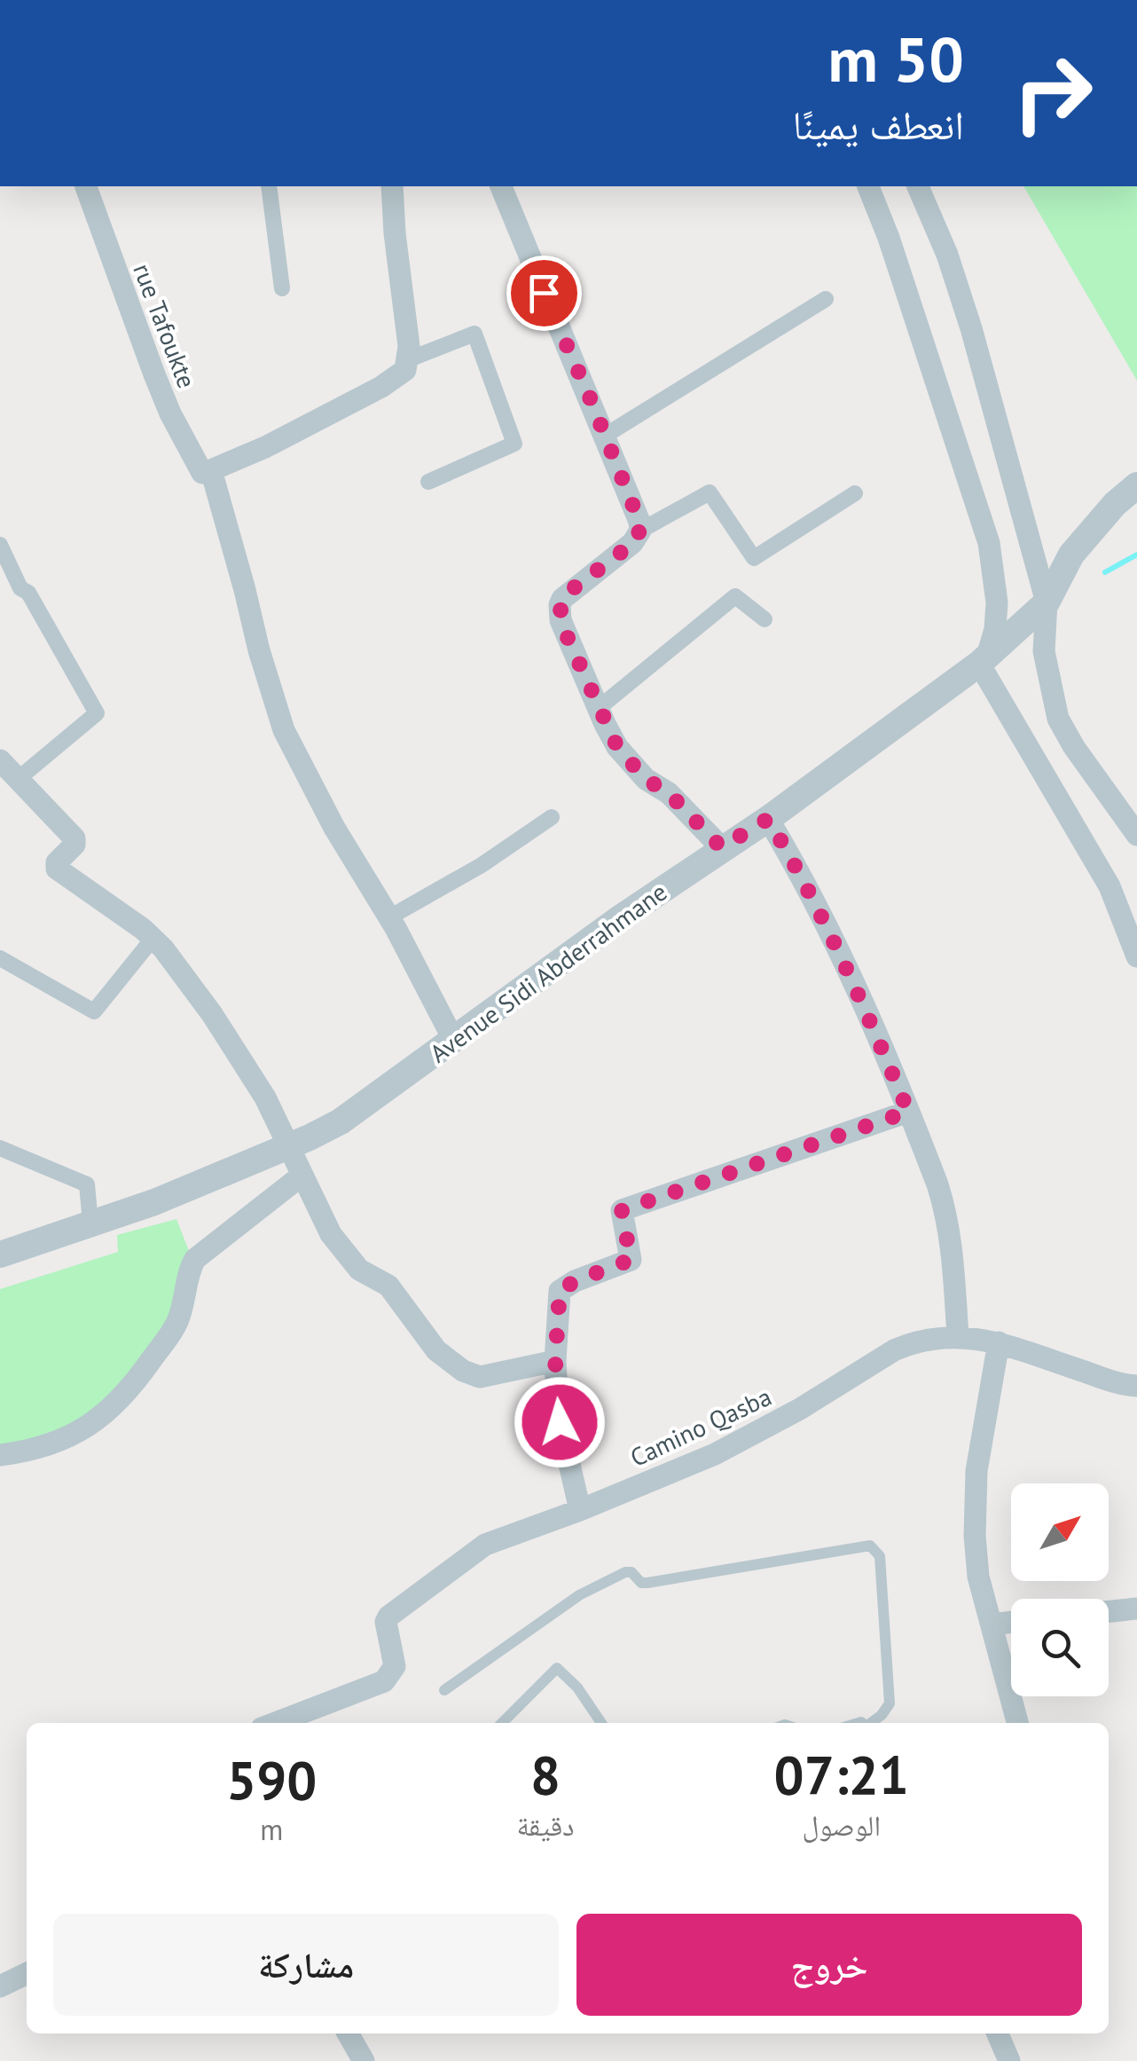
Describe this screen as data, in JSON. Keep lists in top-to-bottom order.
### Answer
{
  "streets": {
    "street": ["rue Tafoukte", "Avenue Sidi Abderrahmane", "Camino Qasba"]
  },
  "north": "top right",
  "page": {
    "turn": ["50 m", "انعطف يمينًا"],
    "eta": [
      "07:21",
      "الوصول",
      "8",
      "دقيقة",
      "590",
      "m"
    ],
    "buttons": ["خروج", "مشاركة"]
  }
}
